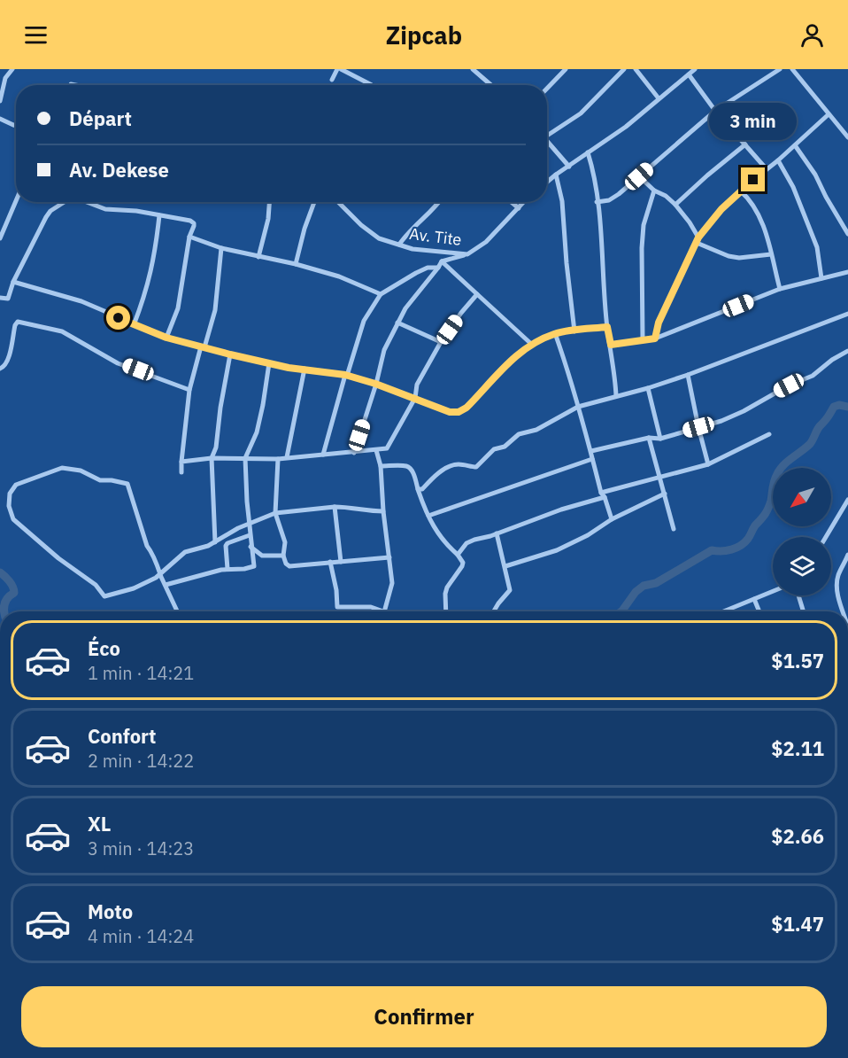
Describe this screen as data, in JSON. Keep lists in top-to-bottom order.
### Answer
{
  "streets": {
    "street": ["Av. Tite"]
  },
  "north": "bottom left",
  "page": {
    "header": "Zipcab",
    "banner": ["Départ", "Av. Dekese"],
    "bubble": "3 min",
    "list": [
      {
        "name": "Éco",
        "note": "1 min · 14:21",
        "value": "$1.57"
      },
      {
        "name": "Confort",
        "note": "2 min · 14:22",
        "value": "$2.11"
      },
      {
        "name": "XL",
        "note": "3 min · 14:23",
        "value": "$2.66"
      },
      {
        "name": "Moto",
        "note": "4 min · 14:24",
        "value": "$1.47"
      }
    ],
    "buttons": "Confirmer"
  }
}
